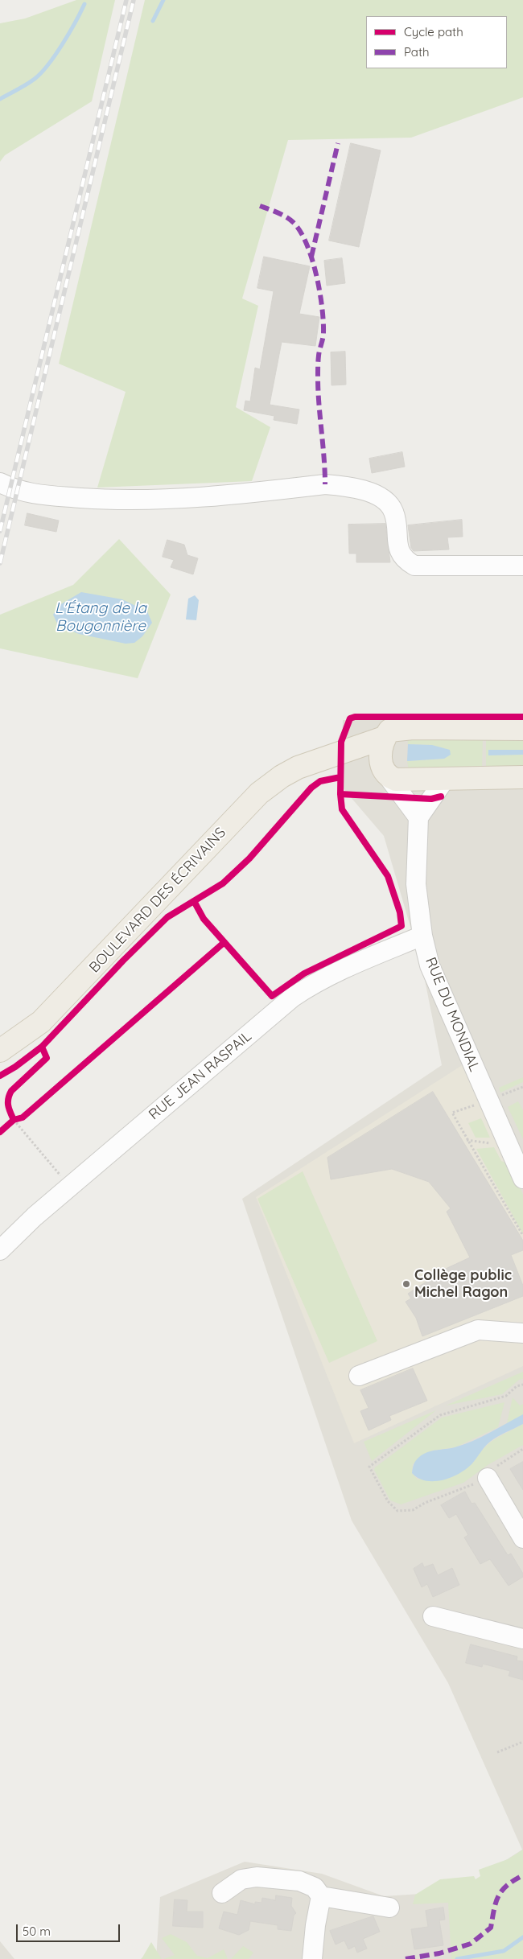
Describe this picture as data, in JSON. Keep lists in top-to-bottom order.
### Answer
{
  "streets": {
    "main road": ["BOULEVARD DES ÉCRIVAINS"],
    "street": ["RUE DU MONDIAL", "RUE JEAN RASPAIL"]
  },
  "crossings": [
    ["RUE DU MONDIAL", "RUE JEAN RASPAIL"]
  ],
  "water": ["L'Étang de la Bougonnière"],
  "places": ["Collège public Michel Ragon"],
  "legend": ["Cycle path", "Path"],
  "scale_bar": "50 m"
}
